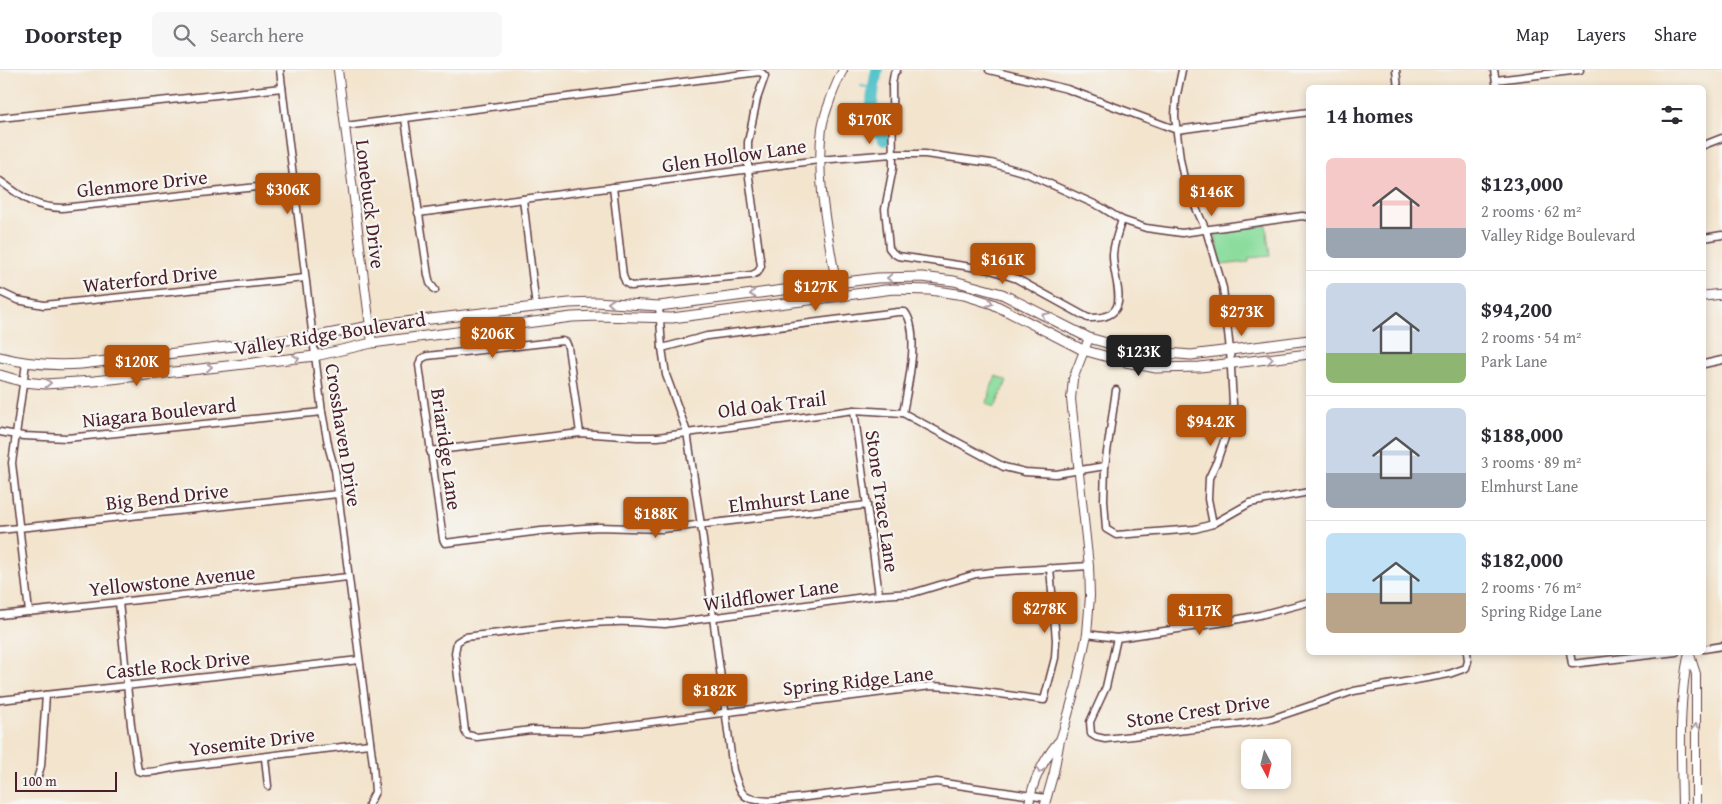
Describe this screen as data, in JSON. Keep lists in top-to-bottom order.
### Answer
{
  "streets": {
    "main road": ["Valley Ridge Boulevard"],
    "street": [
      "Glen Hollow Lane",
      "Glenmore Drive",
      "Lonebuck Drive",
      "Waterford Drive",
      "Old Oak Trail",
      "Niagara Boulevard",
      "Crosshaven Drive",
      "Briaridge Lane",
      "Big Bend Drive",
      "Elmhurst Lane",
      "Stone Trace Lane",
      "Yellowstone Avenue",
      "Wildflower Lane",
      "Castle Rock Drive",
      "Spring Ridge Lane",
      "Stone Crest Drive",
      "Yosemite Drive"
    ]
  },
  "crossings": [
    ["Glenmore Drive", "Crosshaven Drive"],
    ["Lonebuck Drive", "Valley Ridge Boulevard"],
    ["Waterford Drive", "Crosshaven Drive"],
    ["Valley Ridge Boulevard", "Crosshaven Drive"],
    ["Old Oak Trail", "Briaridge Lane"],
    ["Old Oak Trail", "Stone Trace Lane"],
    ["Niagara Boulevard", "Crosshaven Drive"],
    ["Crosshaven Drive", "Big Bend Drive"],
    ["Crosshaven Drive", "Yellowstone Avenue"],
    ["Crosshaven Drive", "Castle Rock Drive"],
    ["Crosshaven Drive", "Yosemite Drive"],
    ["Briaridge Lane", "Elmhurst Lane"],
    ["Elmhurst Lane", "Stone Trace Lane"],
    ["Stone Trace Lane", "Wildflower Lane"],
    ["Wildflower Lane", "Spring Ridge Lane"],
    ["Castle Rock Drive", "Yosemite Drive"]
  ],
  "scale_bar": "100 m",
  "north": "bottom",
  "page": {
    "header": "Doorstep",
    "search": "Search here",
    "nav": ["Map", "Layers", "Share"],
    "heading": "14 homes",
    "price": [
      "$170K",
      "$306K",
      "$146K",
      "$161K",
      "$127K",
      "$273K",
      "$206K",
      "$123K",
      "$120K",
      "$94.2K",
      "$188K",
      "$278K",
      "$117K",
      "$182K"
    ],
    "list": [
      {
        "name": "$123,000",
        "note": "2 rooms · 62 m² · Valley Ridge Boulevard"
      },
      {
        "name": "$94,200",
        "note": "2 rooms · 54 m² · Park Lane"
      },
      {
        "name": "$188,000",
        "note": "3 rooms · 89 m² · Elmhurst Lane"
      },
      {
        "name": "$182,000",
        "note": "2 rooms · 76 m² · Spring Ridge Lane"
      }
    ],
    "scale": "100 m"
  }
}
